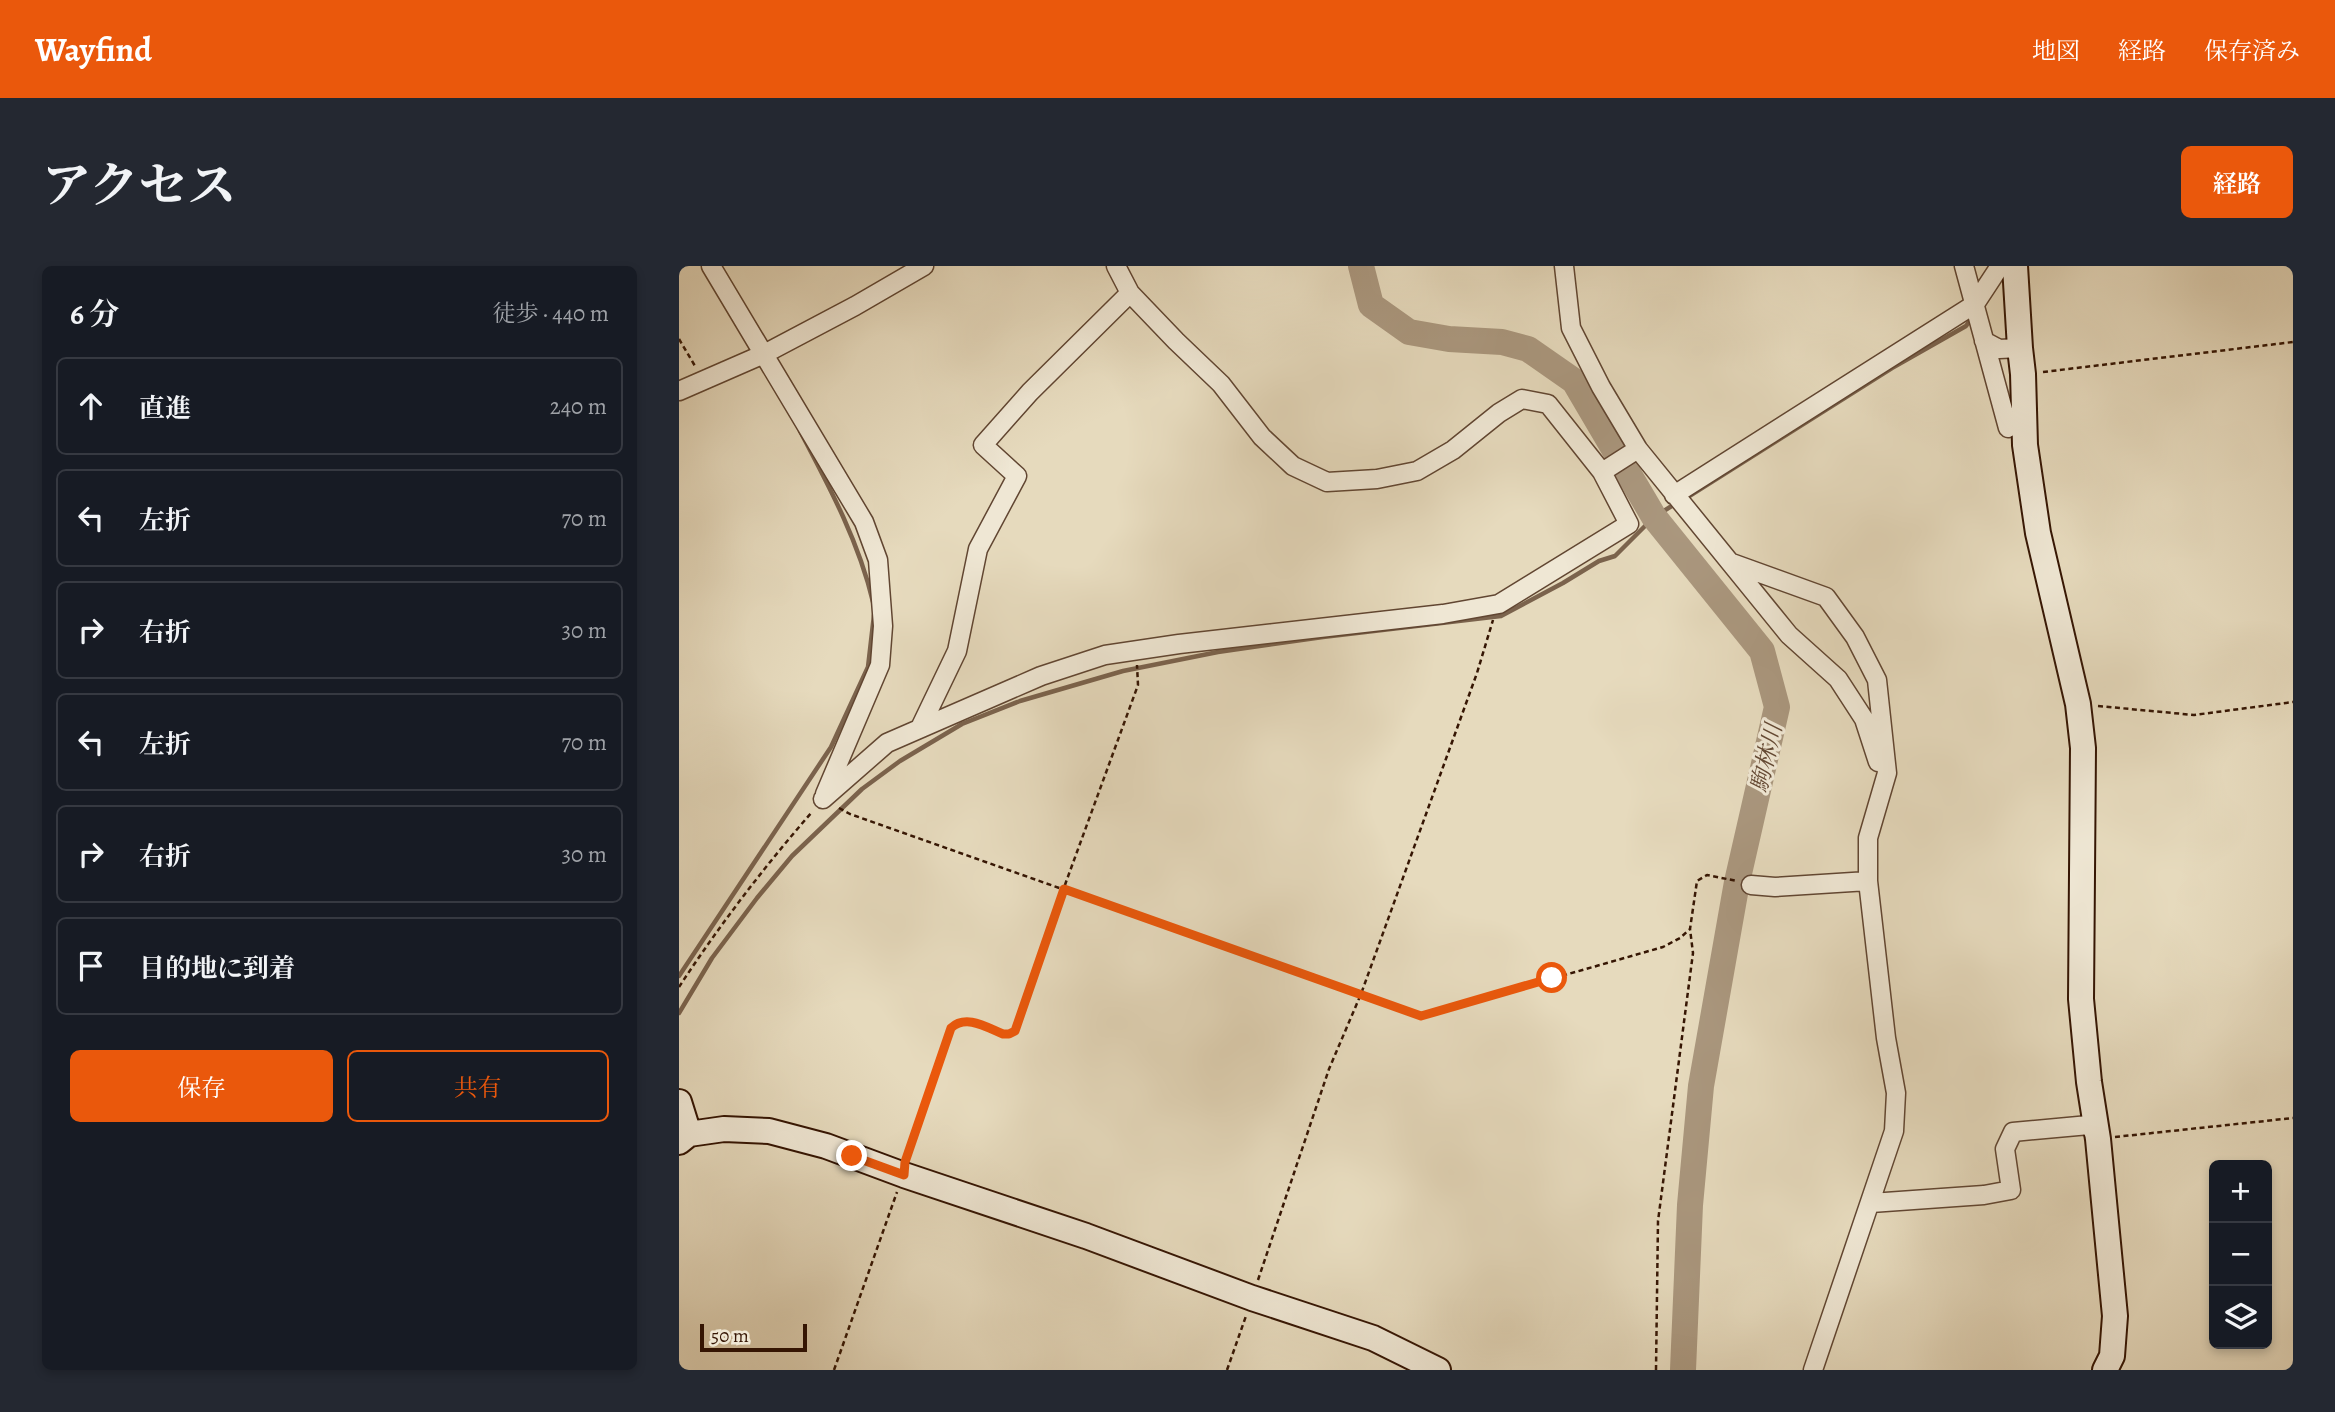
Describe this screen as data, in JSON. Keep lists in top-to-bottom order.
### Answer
{
  "water": ["駒林川"],
  "scale_bar": "50 m",
  "page": {
    "header": "Wayfind",
    "nav": ["地図", "経路", "保存済み"],
    "title": "アクセス",
    "buttons": [
      "経路",
      ["保存", "共有"]
    ],
    "heading": ["6 分", "徒歩 · 440 m"],
    "list": [
      ["直進", "240 m"],
      ["左折", "70 m"],
      ["右折", "30 m"],
      ["左折", "70 m"],
      ["右折", "30 m"],
      "目的地に到着"
    ],
    "map_buttons": ["+", "−"],
    "scale": "50 m"
  }
}
